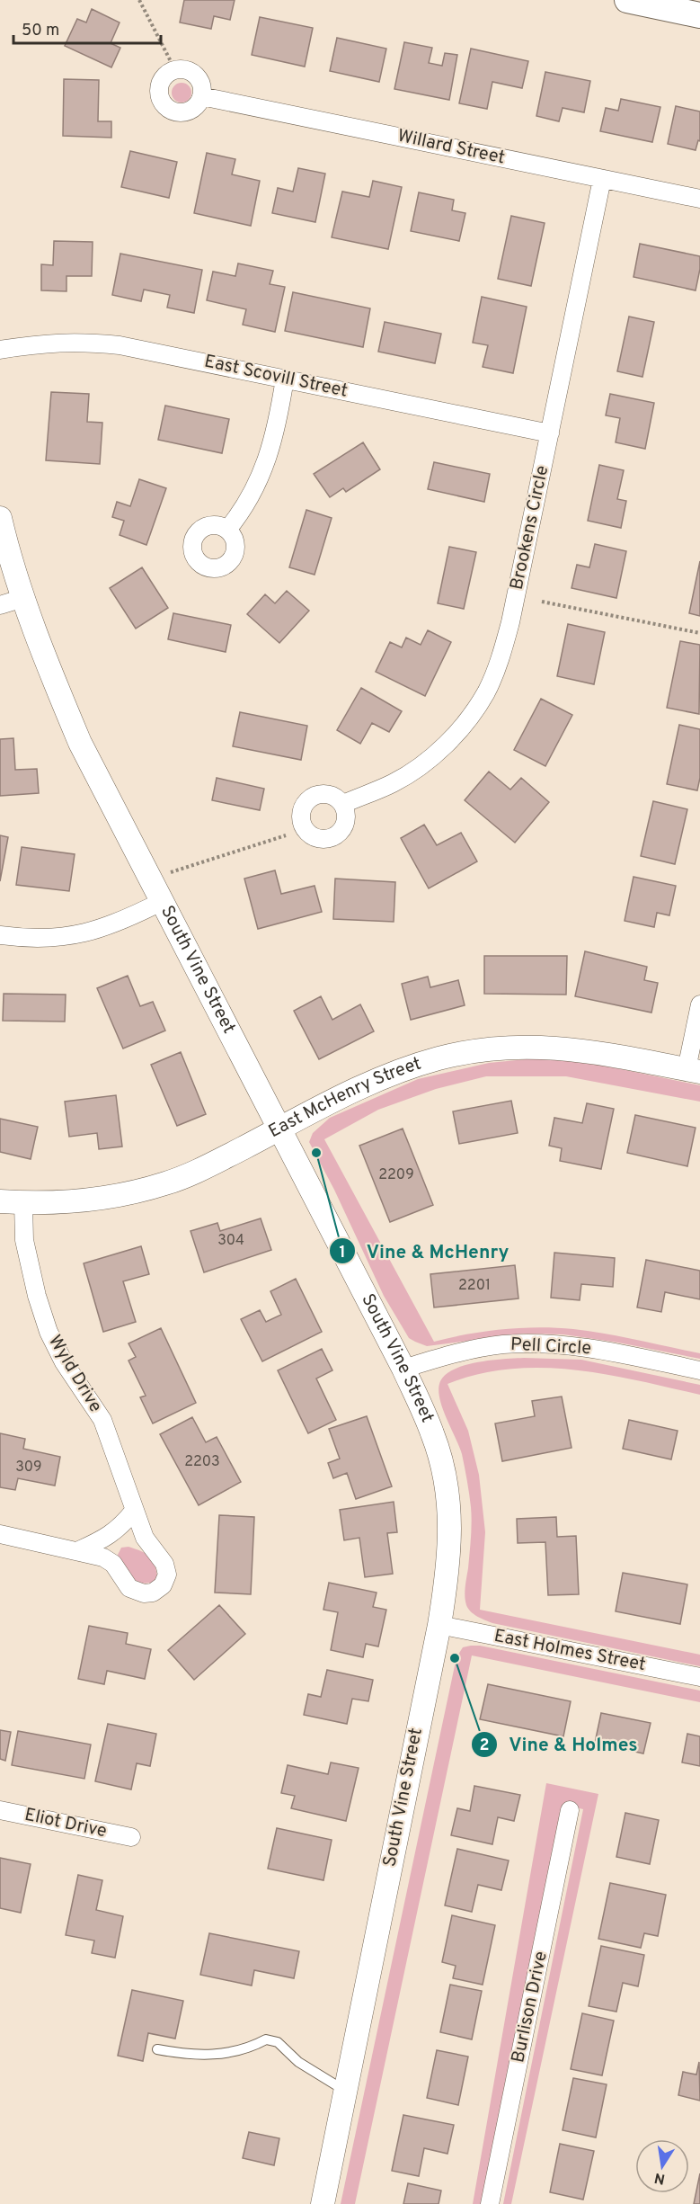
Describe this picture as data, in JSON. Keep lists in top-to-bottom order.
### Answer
{
  "streets": {
    "street": [
      "Willard Street",
      "East Scovill Street",
      "Brookens Circle",
      "South Vine Street",
      "East McHenry Street",
      "Pell Circle",
      "Wyld Drive",
      "East Holmes Street",
      "Eliot Drive",
      "Burlison Drive"
    ]
  },
  "crossings": [
    ["Willard Street", "Brookens Circle"],
    ["East Scovill Street", "Brookens Circle"],
    ["South Vine Street", "East McHenry Street"],
    ["South Vine Street", "Pell Circle"],
    ["South Vine Street", "East Holmes Street"],
    ["East McHenry Street", "Wyld Drive"]
  ],
  "places": ["Vine & McHenry", "Vine & Holmes"],
  "house_numbers": [
    "2209",
    "304",
    "2201",
    "2203",
    "309"
  ],
  "scale_bar": "50 m",
  "north": "bottom"
}
